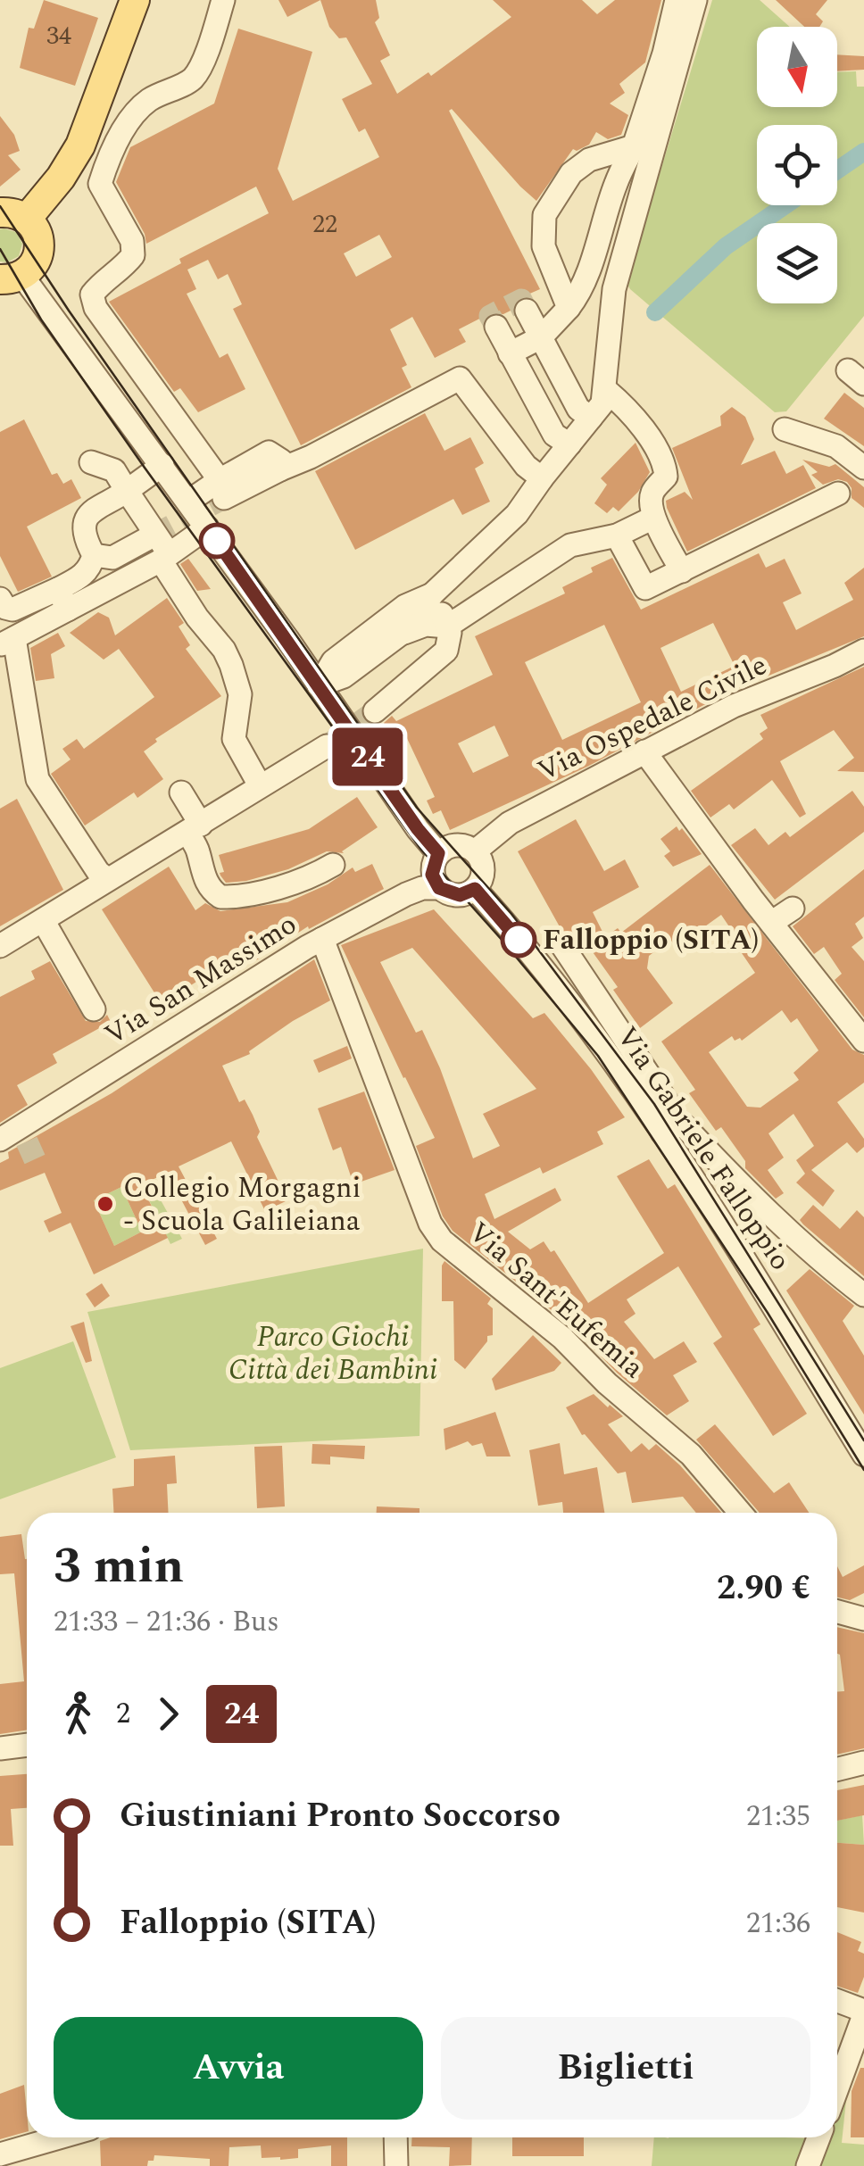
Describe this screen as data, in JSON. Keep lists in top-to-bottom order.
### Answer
{
  "streets": {
    "street": [
      "Via Ospedale Civile",
      "Via San Massimo",
      "Via Gabriele Falloppio",
      "Via Sant'Eufemia"
    ]
  },
  "crossings": [
    ["Via Ospedale Civile", "Via San Massimo"],
    ["Via Ospedale Civile", "Via Gabriele Falloppio"],
    ["Via San Massimo", "Via Gabriele Falloppio"],
    ["Via San Massimo", "Via Sant'Eufemia"]
  ],
  "parks": ["Parco Giochi Città dei Bambini"],
  "places": ["Falloppio (SITA)", "Collegio Morgagni - Scuola Galileiana"],
  "lines": ["bus line 24"],
  "house_numbers": ["34", "22"],
  "north": "bottom",
  "page": {
    "on_map": "24",
    "heading": ["3 min", "21:33 – 21:36 · Bus", "2.90 €"],
    "legs": ["2", "24"],
    "list": [
      {
        "name": "Giustiniani Pronto Soccorso",
        "value": "21:35"
      },
      {
        "name": "Falloppio (SITA)",
        "value": "21:36"
      }
    ],
    "buttons": ["Avvia", "Biglietti"]
  }
}
